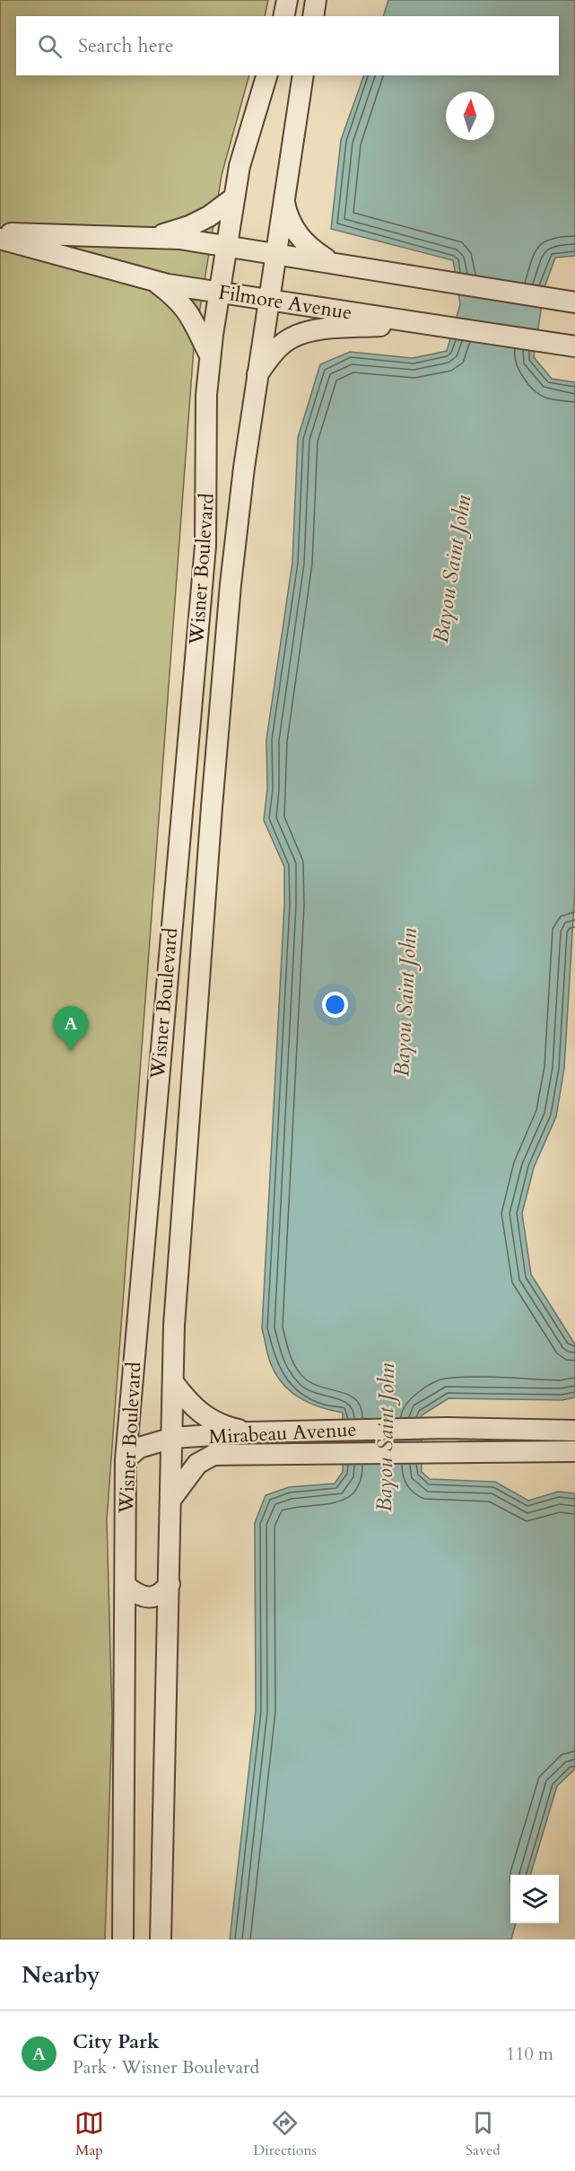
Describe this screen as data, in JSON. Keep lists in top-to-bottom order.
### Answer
{
  "streets": {
    "street": ["Filmore Avenue", "Wisner Boulevard", "Mirabeau Avenue"]
  },
  "crossings": [
    ["Filmore Avenue", "Wisner Boulevard"],
    ["Wisner Boulevard", "Mirabeau Avenue"]
  ],
  "water": ["Bayou Saint John"],
  "north": "top",
  "page": {
    "search": "Search here",
    "pins": "A",
    "heading": "Nearby",
    "list": [
      {
        "mark": "A",
        "name": "City Park",
        "note": "Park · Wisner Boulevard",
        "value": "110 m"
      }
    ],
    "nav": ["Map", "Directions", "Saved"]
  }
}
